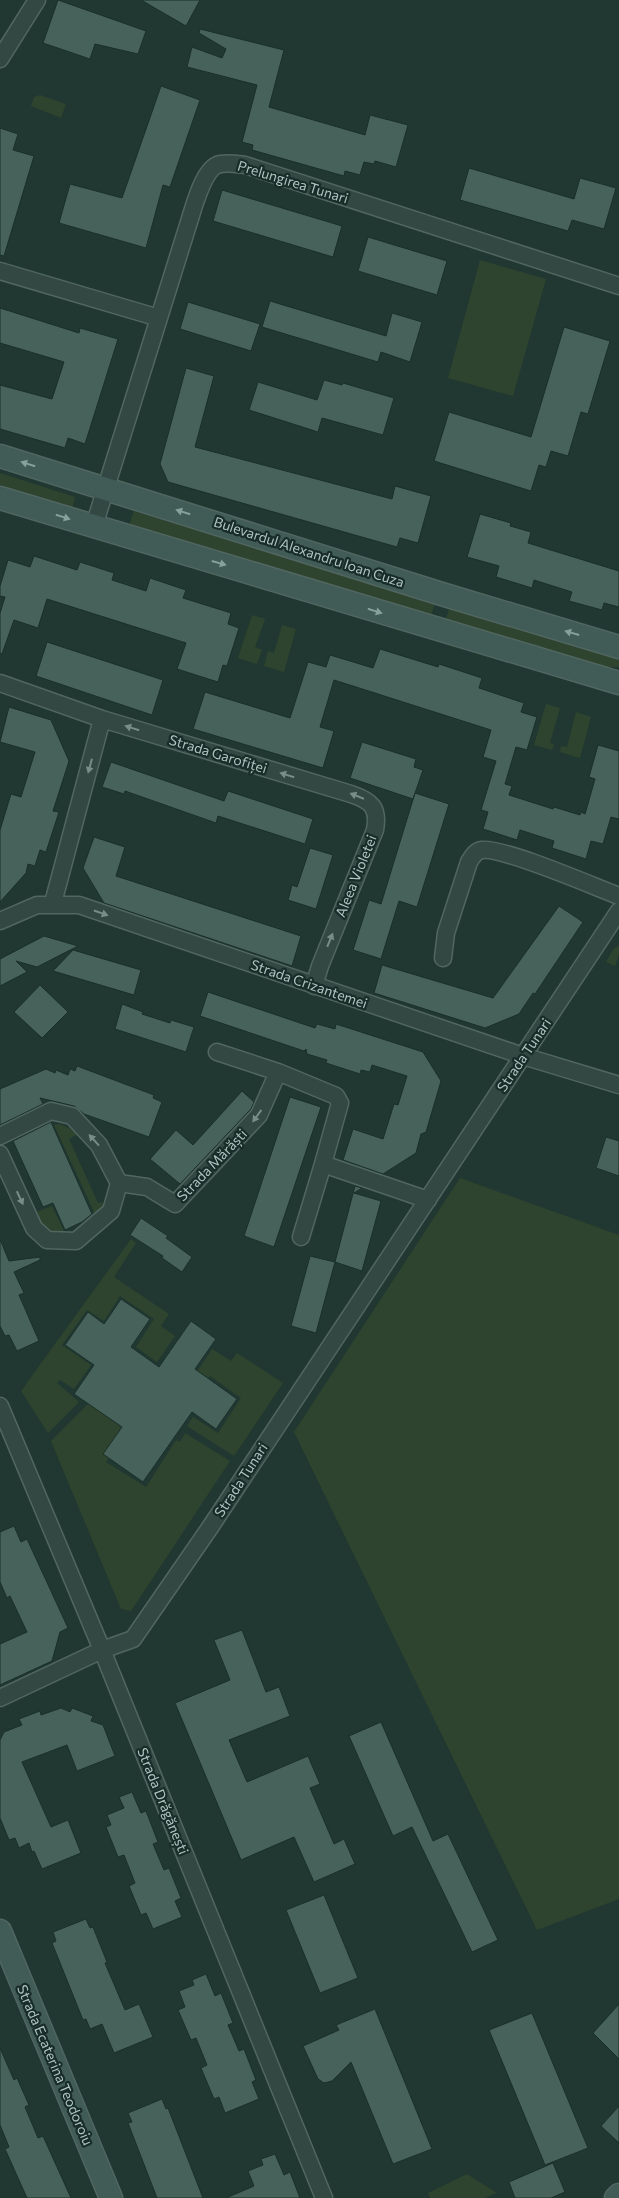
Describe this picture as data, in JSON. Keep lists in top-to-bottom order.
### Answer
{
  "streets": {
    "main road": ["Bulevardul Alexandru Ioan Cuza", "Strada Ecaterina Teodoroiu"],
    "street": [
      "Prelungirea Tunari",
      "Strada Garofiței",
      "Aleea Violetei",
      "Strada Crizantemei",
      "Strada Tunari",
      "Strada Mărăști",
      "Strada Drăgănești"
    ]
  },
  "crossings": [
    ["Prelungirea Tunari", "Bulevardul Alexandru Ioan Cuza"],
    ["Strada Garofiței", "Aleea Violetei"],
    ["Aleea Violetei", "Strada Crizantemei"],
    ["Strada Crizantemei", "Strada Tunari"],
    ["Strada Tunari", "Strada Drăgănești"]
  ],
  "one_way": [
    "Strada Garofiței",
    "Aleea Violetei",
    "Strada Crizantemei",
    "Strada Mărăști"
  ]
}
